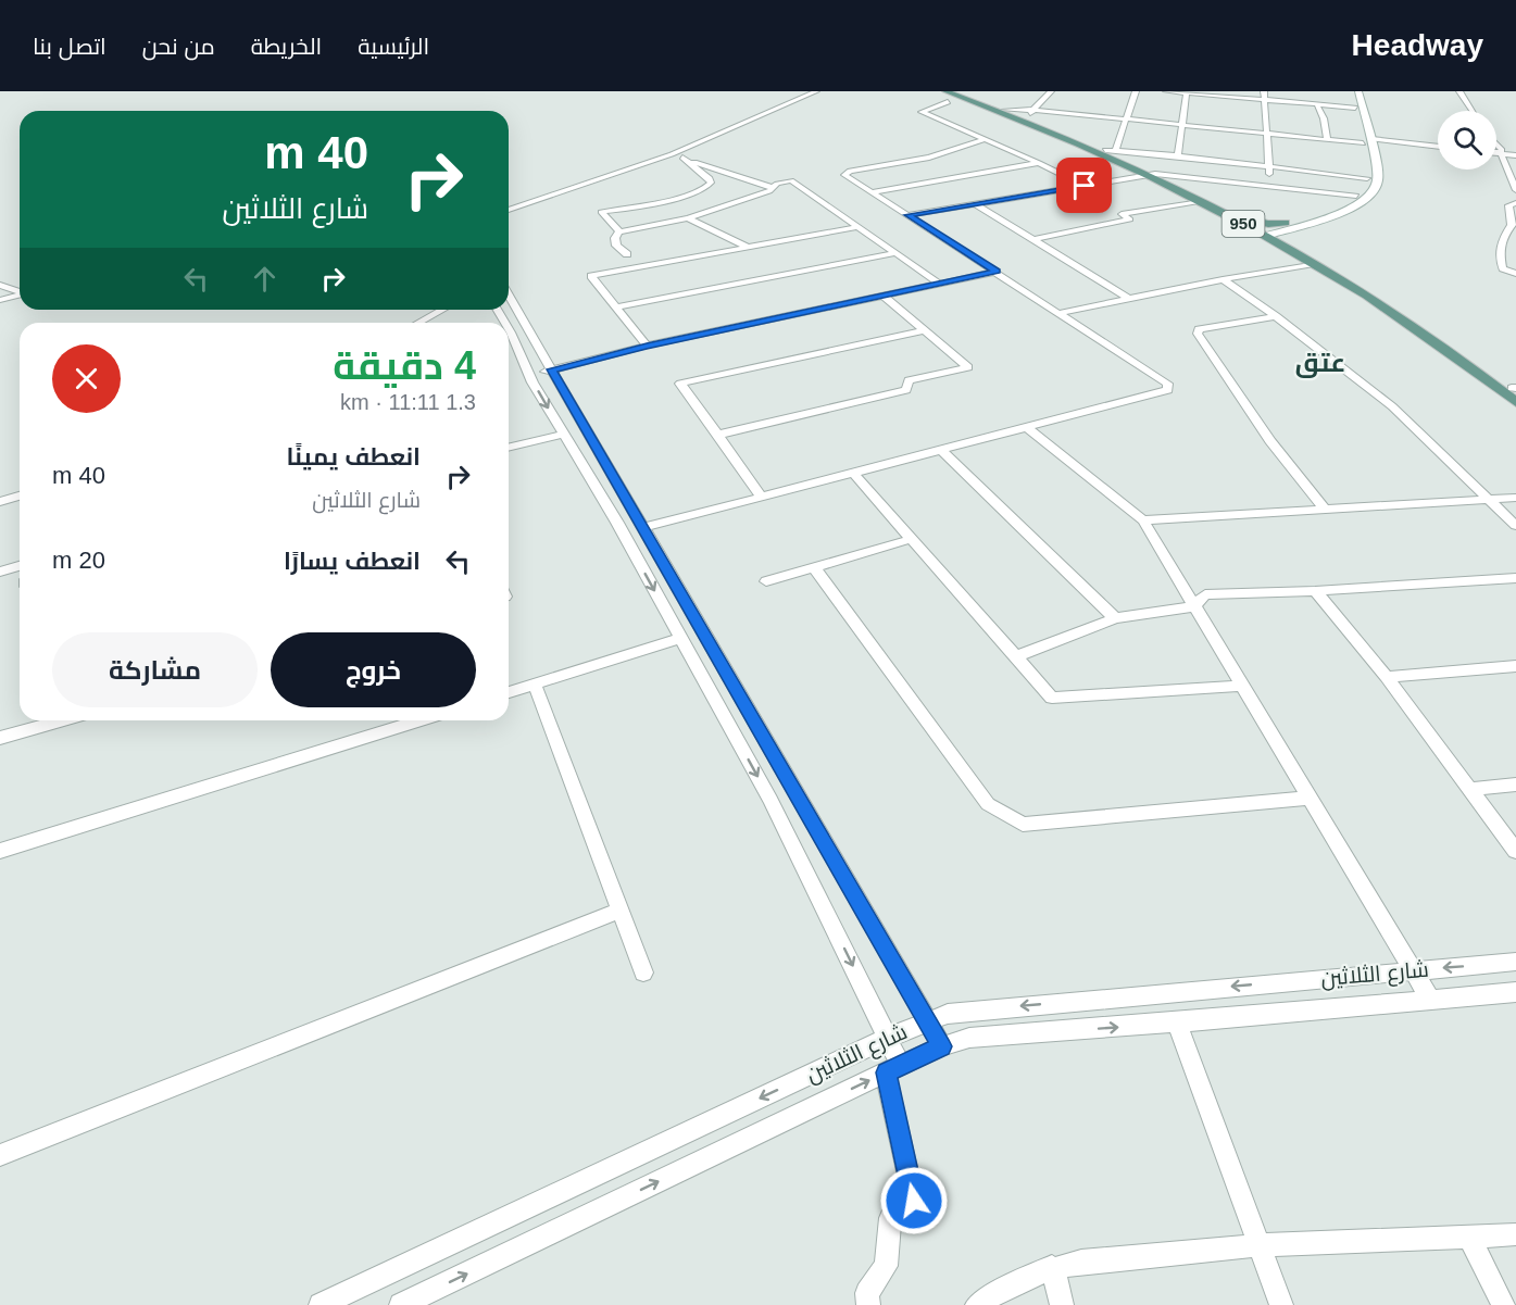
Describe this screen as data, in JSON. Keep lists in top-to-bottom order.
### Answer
{
  "streets": {
    "main road": ["950"],
    "street": ["شارع الثلاثين"]
  },
  "districts": ["عتق"],
  "page": {
    "header": "Headway",
    "nav": [
      "الرئيسية",
      "الخريطة",
      "من نحن",
      "اتصل بنا"
    ],
    "turn": ["40 m", "شارع الثلاثين"],
    "heading": ["4 دقيقة", "1.3 km · 11:11"],
    "list": [
      {
        "name": "انعطف يمينًا",
        "note": "شارع الثلاثين",
        "value": "40 m"
      },
      {
        "name": "انعطف يسارًا",
        "value": "20 m"
      }
    ],
    "buttons": ["خروج", "مشاركة"]
  }
}
